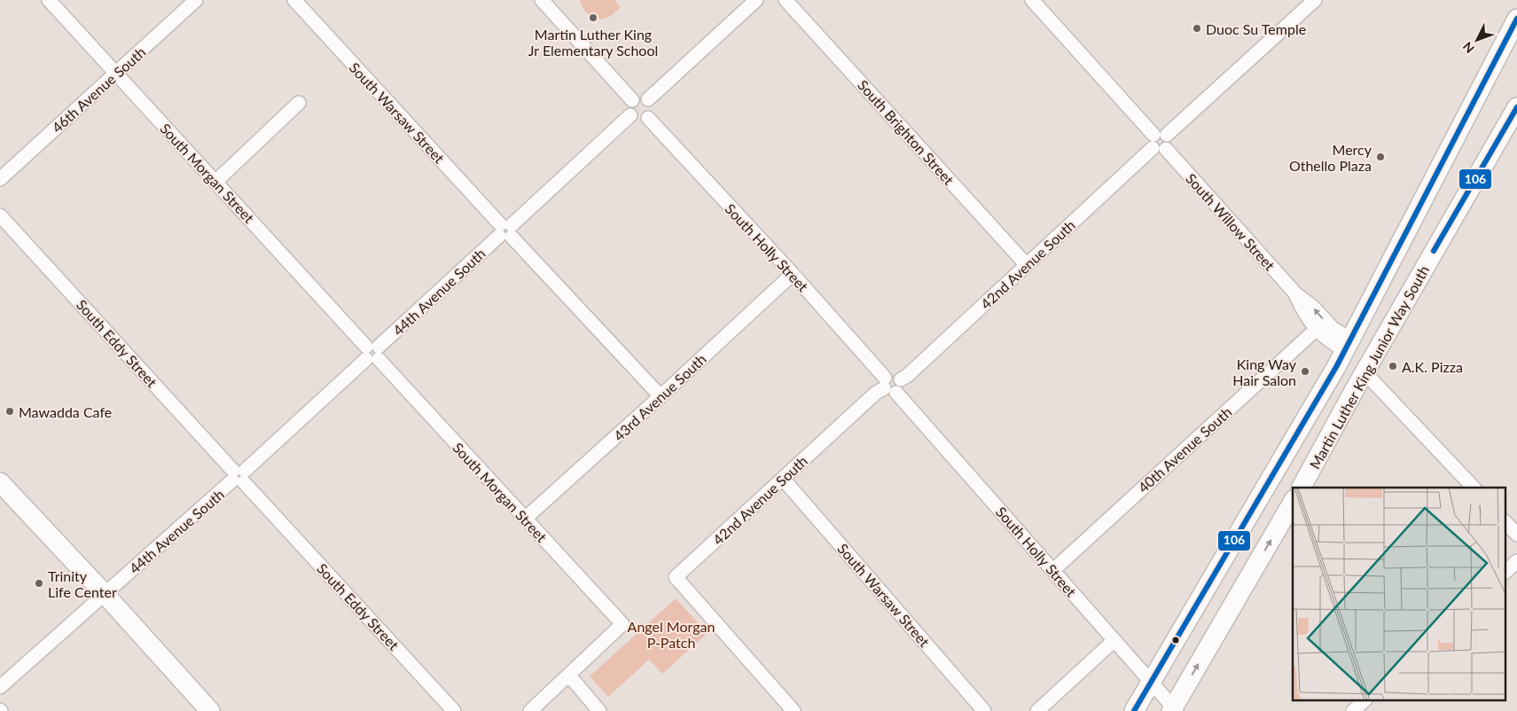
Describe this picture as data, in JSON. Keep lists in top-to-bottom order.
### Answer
{
  "streets": {
    "main road": ["Martin Luther King Junior Way South"],
    "street": [
      "46th Avenue South",
      "South Warsaw Street",
      "South Brighton Street",
      "South Morgan Street",
      "South Willow Street",
      "South Holly Street",
      "42nd Avenue South",
      "44th Avenue South",
      "South Eddy Street",
      "43rd Avenue South",
      "40th Avenue South"
    ]
  },
  "crossings": [
    ["46th Avenue South", "South Morgan Street"],
    ["South Warsaw Street", "42nd Avenue South"],
    ["South Warsaw Street", "44th Avenue South"],
    ["South Warsaw Street", "43rd Avenue South"],
    ["South Brighton Street", "42nd Avenue South"],
    ["South Morgan Street", "44th Avenue South"],
    ["South Morgan Street", "43rd Avenue South"],
    ["South Willow Street", "42nd Avenue South"],
    ["South Willow Street", "Martin Luther King Junior Way South"],
    ["South Willow Street", "40th Avenue South"],
    ["South Holly Street", "42nd Avenue South"],
    ["South Holly Street", "44th Avenue South"],
    ["South Holly Street", "Martin Luther King Junior Way South"],
    ["South Holly Street", "43rd Avenue South"],
    ["South Holly Street", "40th Avenue South"],
    ["44th Avenue South", "South Eddy Street"]
  ],
  "parks": ["Angel Morgan P-Patch"],
  "places": [
    "Martin Luther King Jr Elementary School",
    "Duoc Su Temple",
    "Mercy Othello Plaza",
    "A.K. Pizza",
    "King Way Hair Salon",
    "Mawadda Cafe",
    "Trinity Life Center"
  ],
  "lines": ["transit line 106"],
  "north": "bottom left"
}
